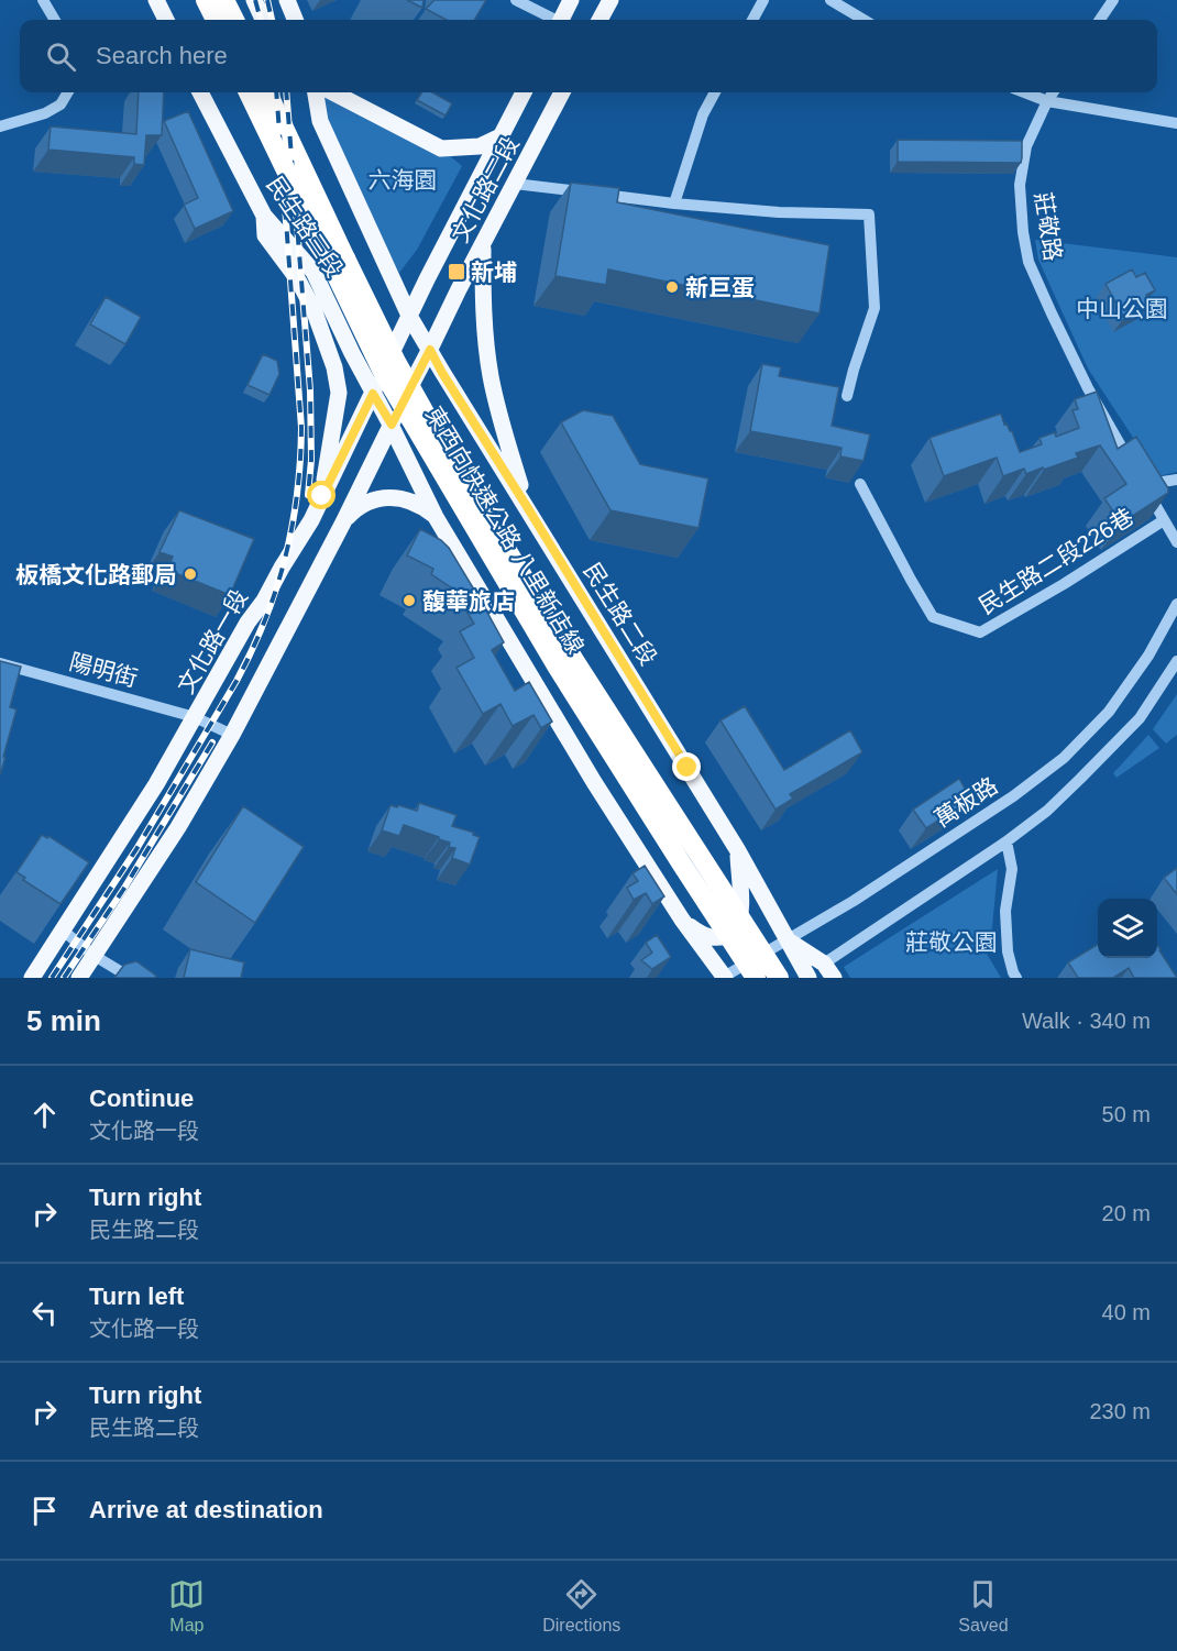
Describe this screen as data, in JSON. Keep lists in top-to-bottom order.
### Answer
{
  "streets": {
    "highway": ["東西向快速公路 八里新店線"],
    "main road": [
      "文化路二段",
      "民生路三段",
      "民生路二段",
      "文化路一段"
    ],
    "street": [
      "莊敬路",
      "民生路二段226巷",
      "陽明街",
      "萬板路"
    ]
  },
  "crossings": [
    ["文化路二段", "民生路二段"],
    ["文化路二段", "文化路一段"],
    ["民生路三段", "文化路一段"],
    ["民生路二段", "文化路一段"],
    ["民生路二段", "萬板路"],
    ["文化路一段", "陽明街"]
  ],
  "parks": ["六海園", "中山公園", "莊敬公園"],
  "places": {
    "transit": ["新埔"],
    "other": ["新巨蛋", "板橋文化路郵局", "馥華旅店"]
  },
  "page": {
    "search": "Search here",
    "heading": ["5 min", "Walk · 340 m"],
    "list": [
      ["Continue", "文化路一段", "50 m"],
      ["Turn right", "民生路二段", "20 m"],
      ["Turn left", "文化路一段", "40 m"],
      ["Turn right", "民生路二段", "230 m"],
      "Arrive at destination"
    ],
    "nav": ["Map", "Directions", "Saved"]
  }
}
